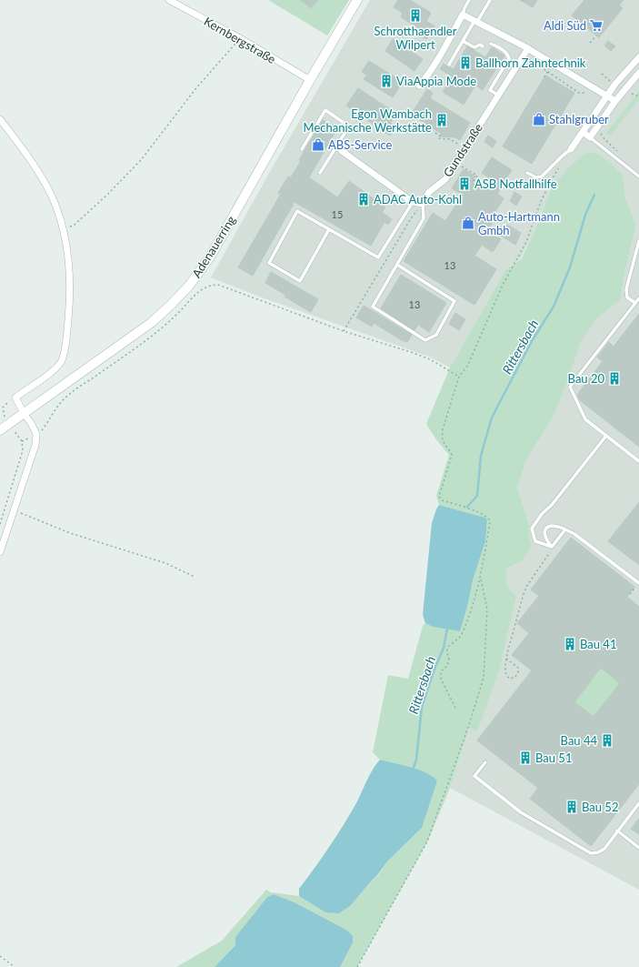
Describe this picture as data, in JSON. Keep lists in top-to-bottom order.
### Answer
{
  "streets": {
    "main road": ["Adenauerring"],
    "street": ["Kernbergstraße", "Gundstraße"]
  },
  "crossings": [
    ["Kernbergstraße", "Adenauerring"]
  ],
  "water": ["Rittersbach"],
  "places": {
    "building": [
      "Schrotthaendler Wilpert",
      "Ballhorn Zahntechnik",
      "ViaAppia Mode",
      "Egon Wambach Mechanische Werkstätte",
      "ASB Notfallhilfe",
      "ADAC Auto-Kohl",
      "Bau 20",
      "Bau 41",
      "Bau 44",
      "Bau 51",
      "Bau 52"
    ],
    "supermarket": ["Aldi Süd"],
    "shop": ["Stahlgruber", "ABS-Service", "Auto-Hartmann Gmbh"]
  },
  "house_numbers": ["15", "13", "13"]
}
